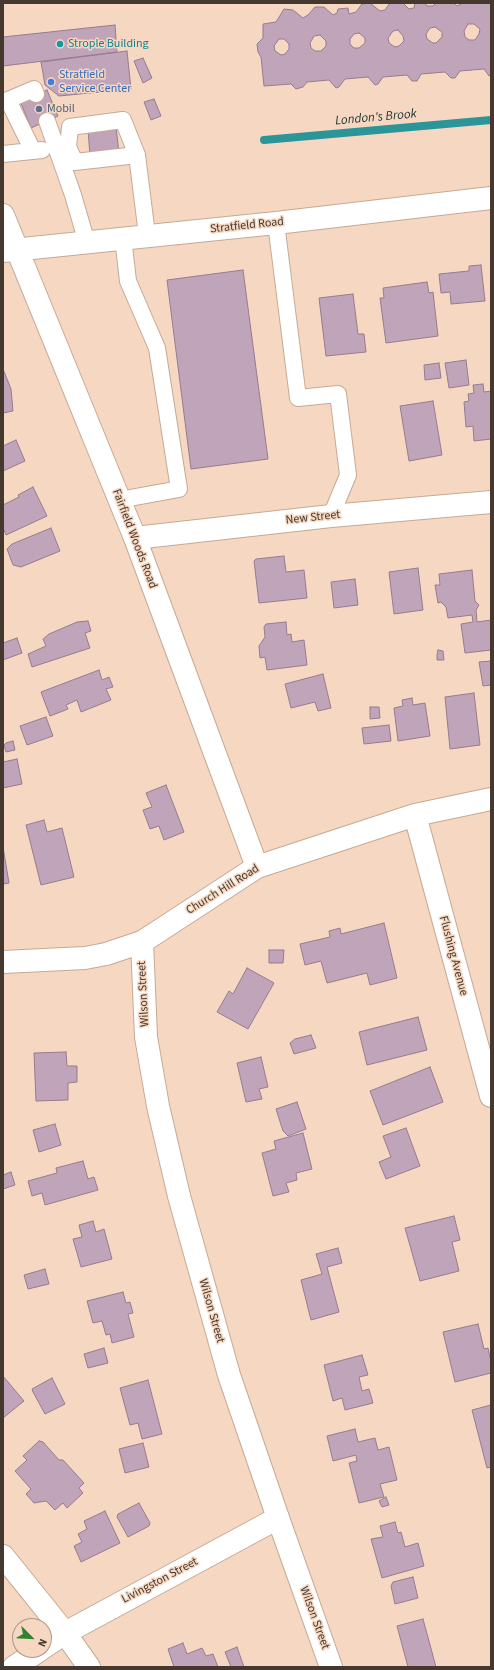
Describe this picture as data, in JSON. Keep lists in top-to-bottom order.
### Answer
{
  "streets": {
    "main road": [
      "Stratfield Road",
      "New Street",
      "Fairfield Woods Road",
      "Church Hill Road",
      "Flushing Avenue",
      "Wilson Street",
      "Livingston Street"
    ]
  },
  "crossings": [
    ["Stratfield Road", "Fairfield Woods Road"],
    ["New Street", "Fairfield Woods Road"],
    ["Fairfield Woods Road", "Church Hill Road"],
    ["Church Hill Road", "Flushing Avenue"],
    ["Church Hill Road", "Wilson Street"],
    ["Wilson Street", "Livingston Street"]
  ],
  "water": ["London's Brook"],
  "places": ["Strople Building", "Stratfield Service Center", "Mobil"],
  "north": "bottom right"
}
